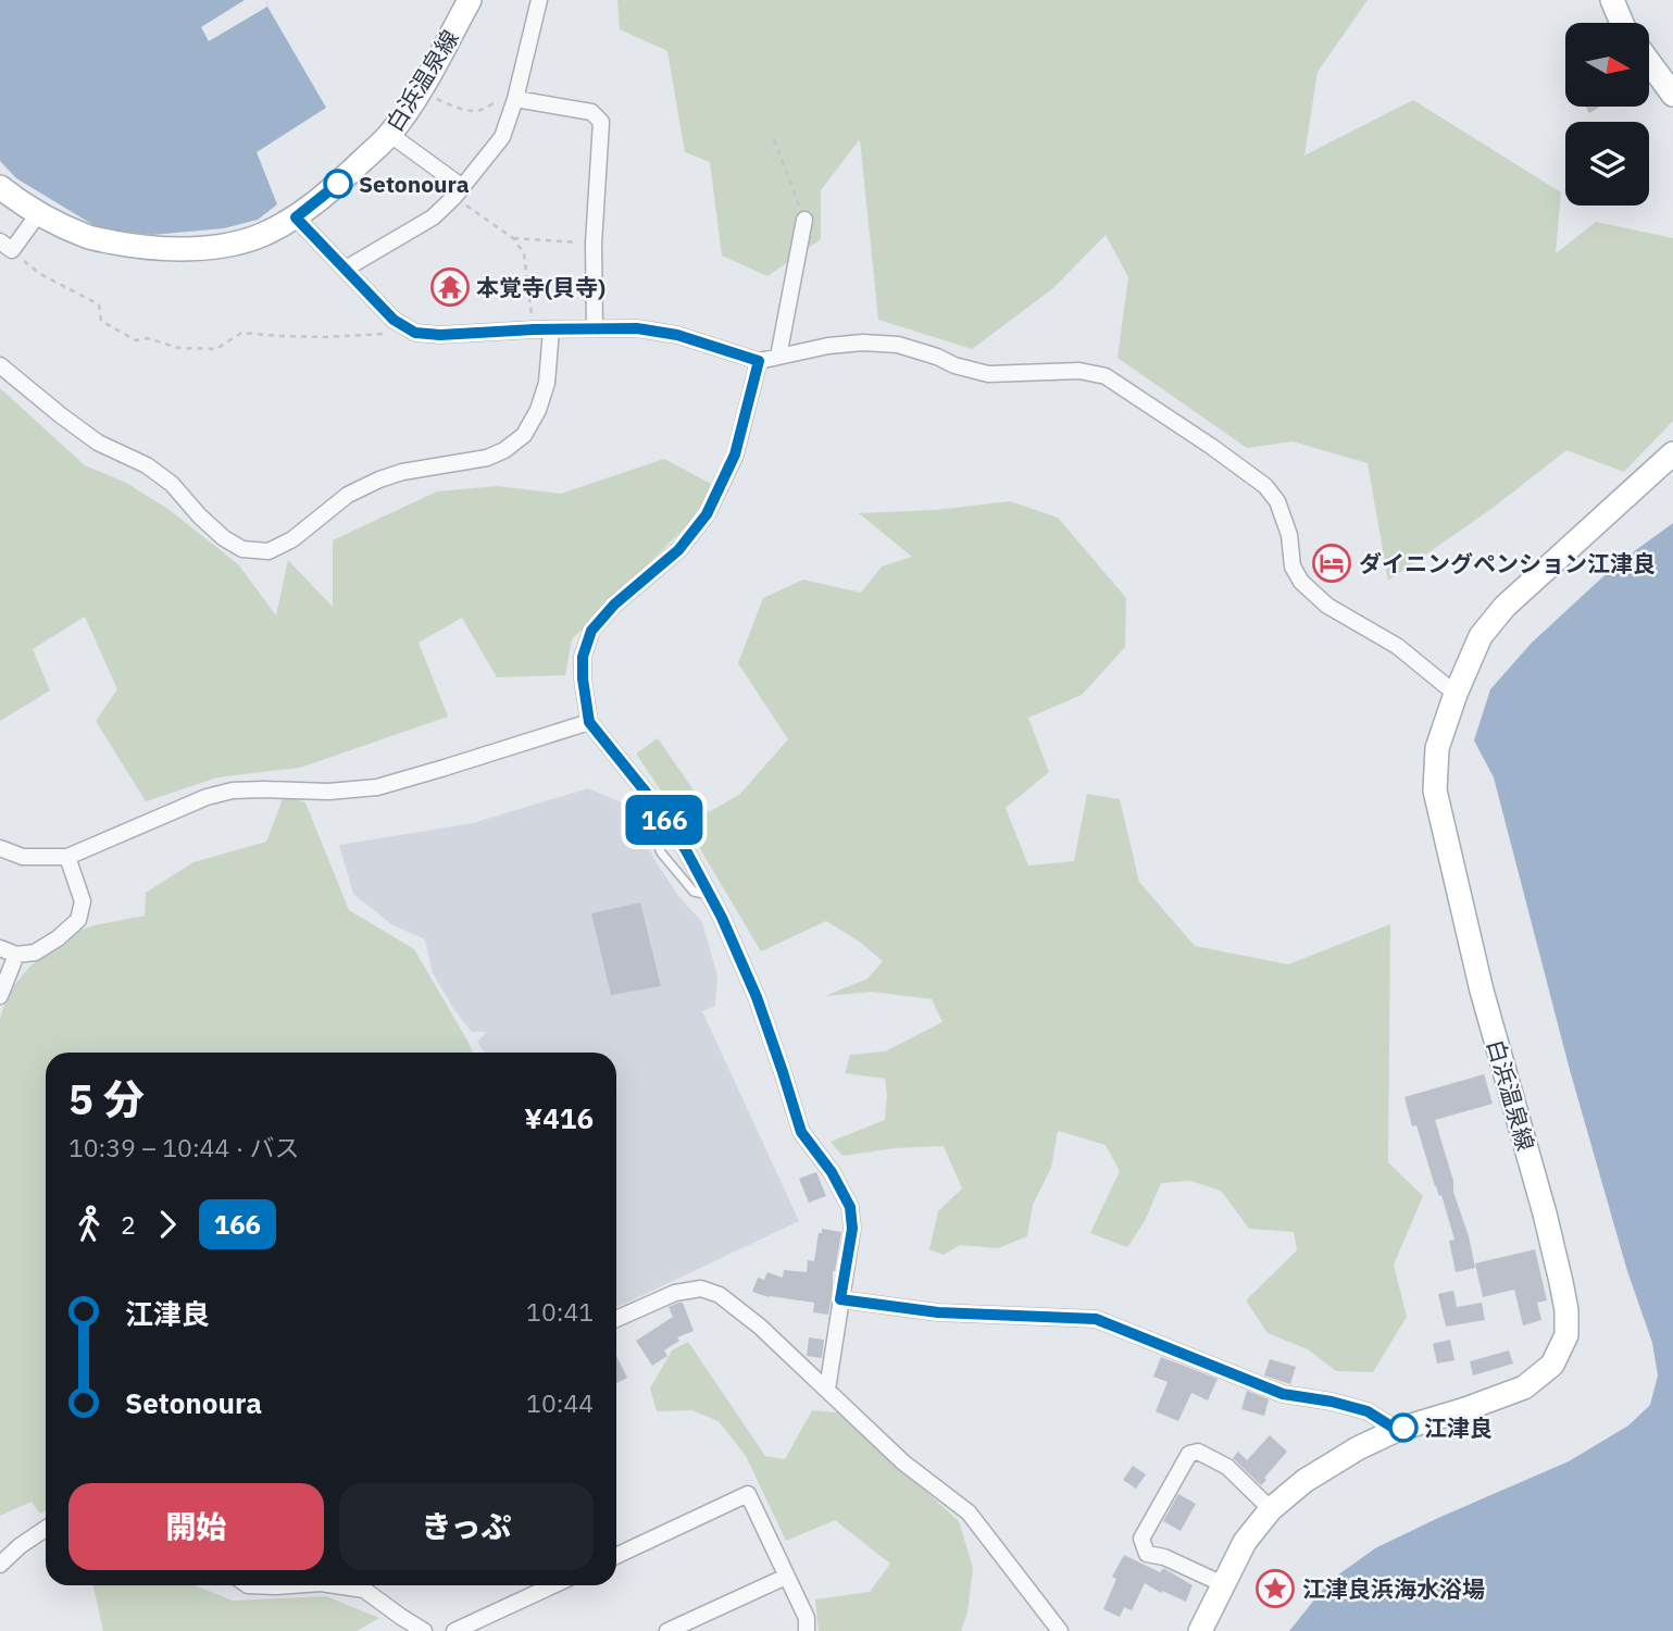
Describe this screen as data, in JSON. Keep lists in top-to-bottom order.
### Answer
{
  "streets": {
    "main road": ["白浜温泉線"]
  },
  "places": {
    "other": ["Setonoura", "江津良"],
    "temple": ["本覚寺(貝寺)"],
    "hotel": ["ダイニングペンション江津良"],
    "place": ["江津良浜海水浴場"]
  },
  "lines": ["bus line 166"],
  "north": "right",
  "page": {
    "on_map": "166",
    "heading": ["5 分", "10:39 – 10:44 · バス", "¥416"],
    "legs": ["2", "166"],
    "list": [
      {
        "name": "江津良",
        "value": "10:41"
      },
      {
        "name": "Setonoura",
        "value": "10:44"
      }
    ],
    "buttons": ["開始", "きっぷ"]
  }
}
